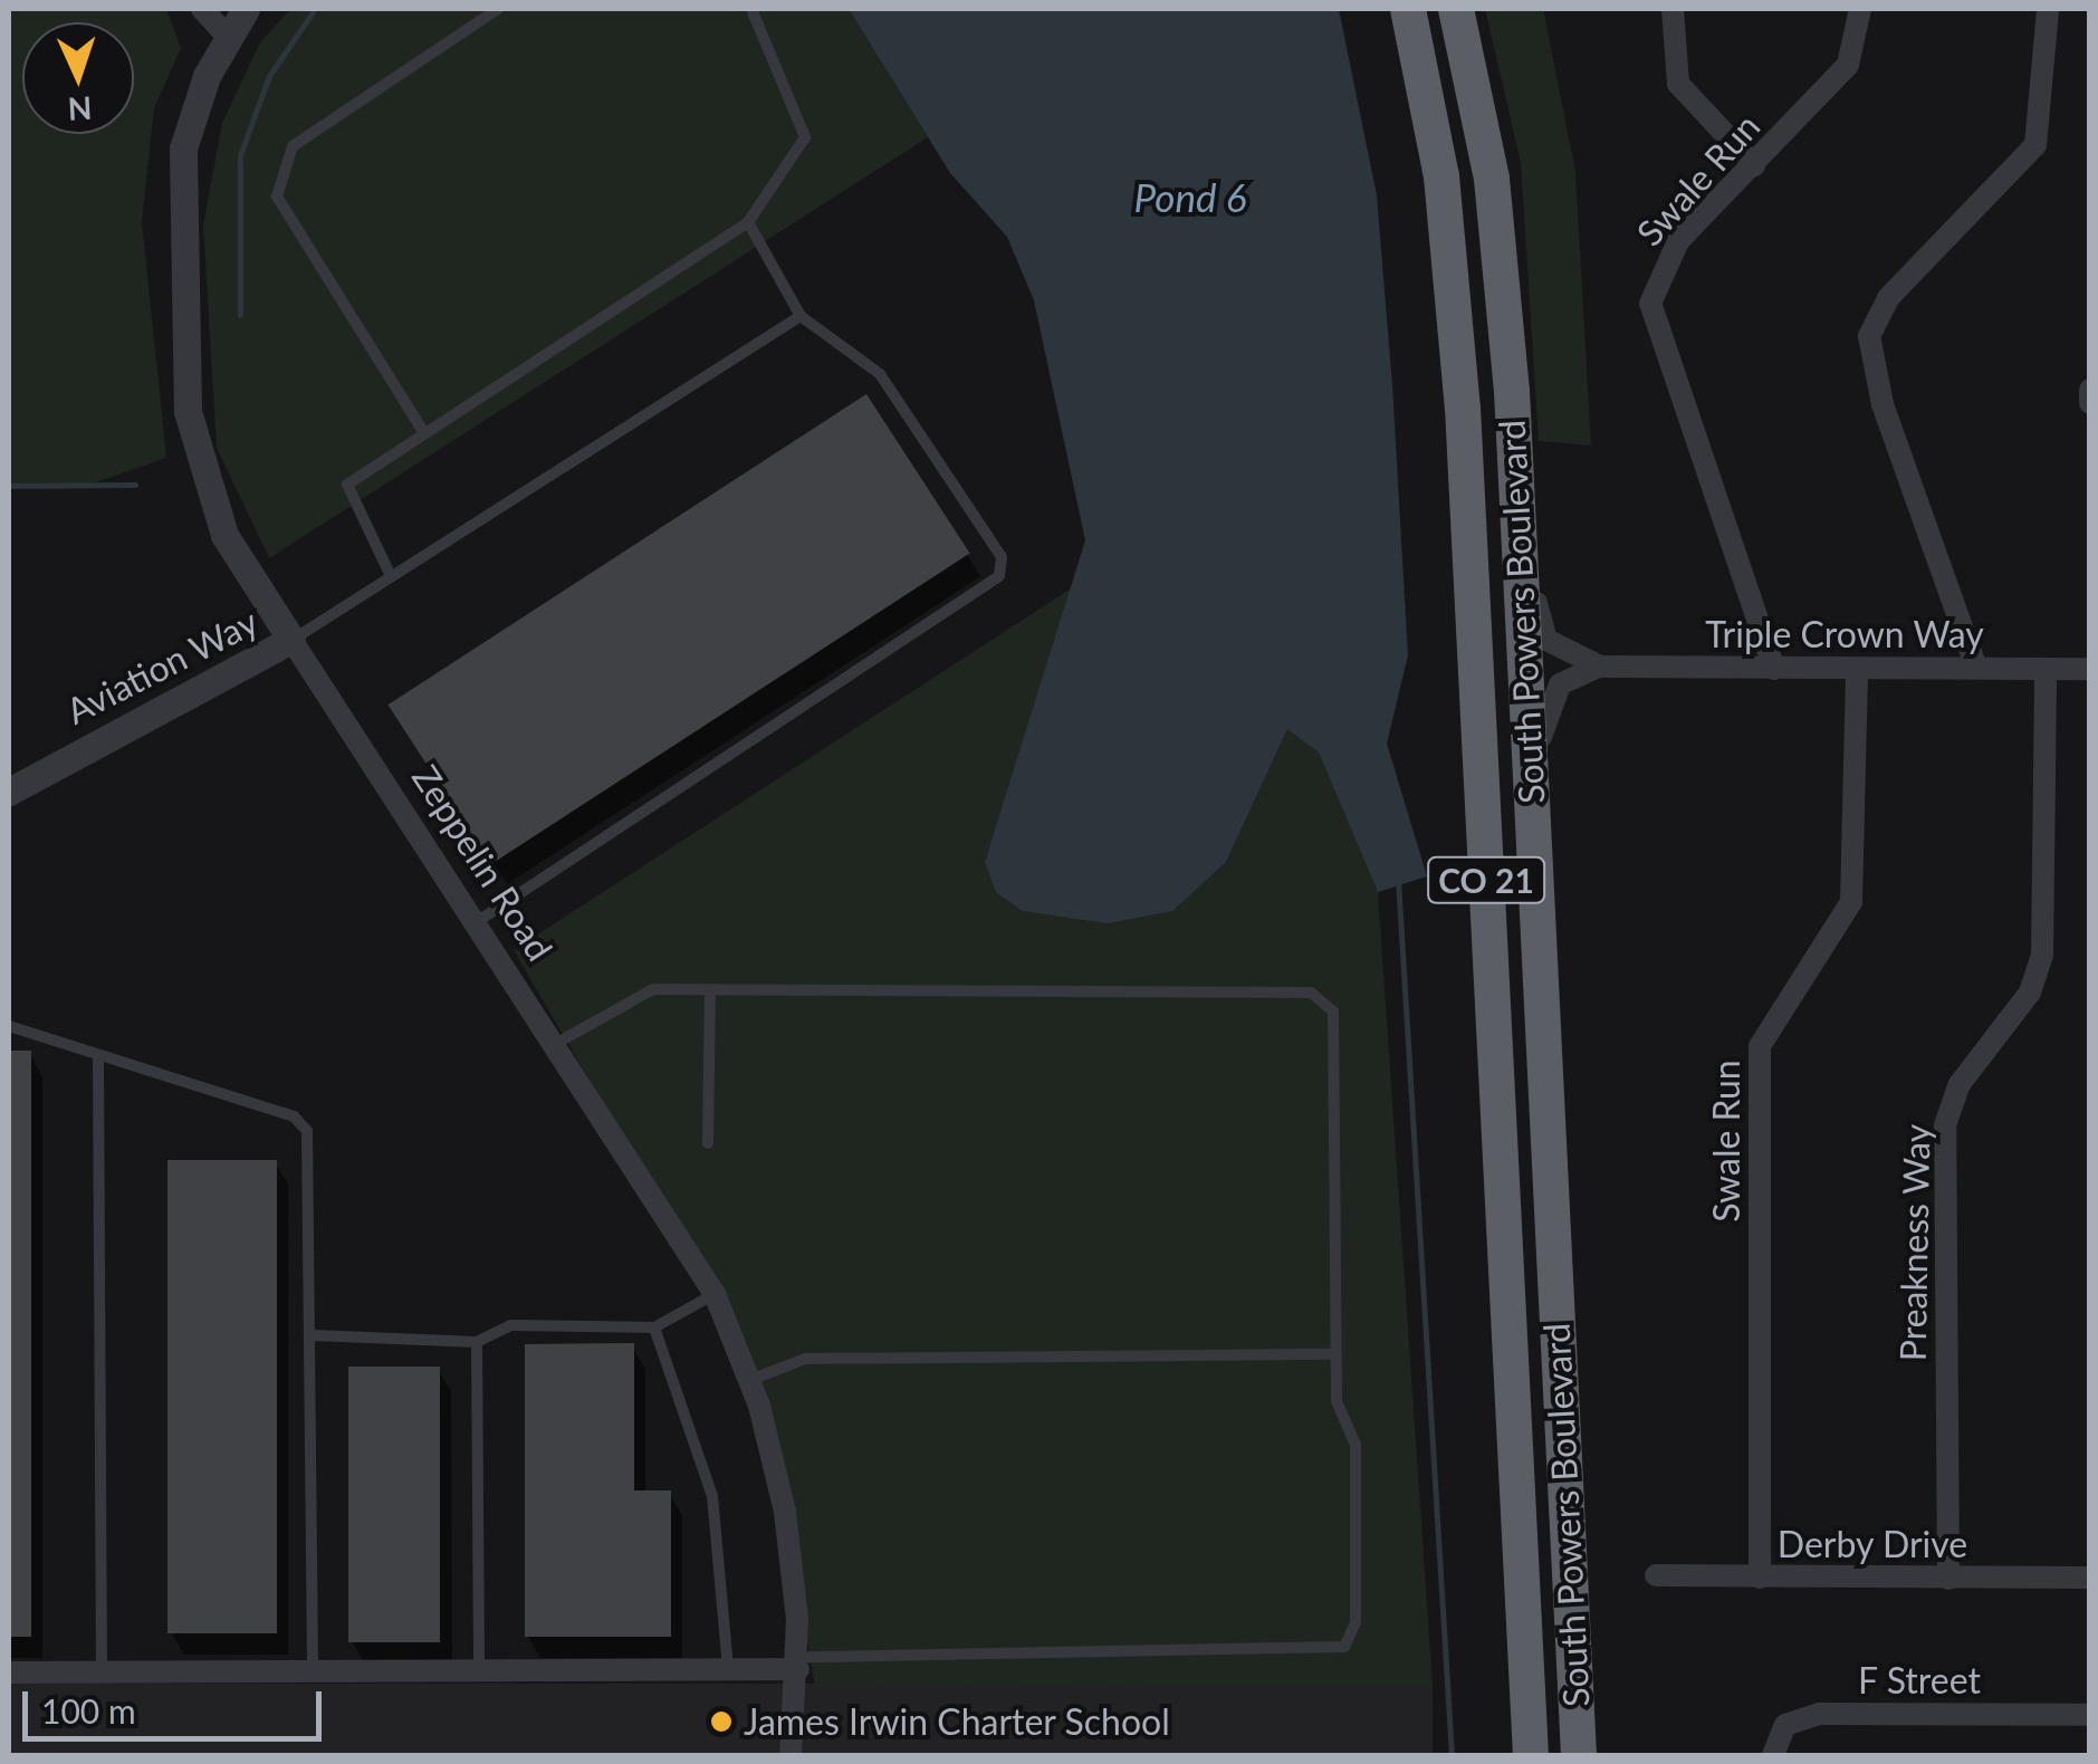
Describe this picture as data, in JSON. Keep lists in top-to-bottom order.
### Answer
{
  "streets": {
    "highway": ["South Powers Boulevard", "CO 21"],
    "street": [
      "Swale Run",
      "Triple Crown Way",
      "Aviation Way",
      "Zeppelin Road",
      "Preakness Way",
      "Derby Drive",
      "F Street"
    ]
  },
  "crossings": [
    ["Swale Run", "Triple Crown Way"],
    ["Swale Run", "Derby Drive"],
    ["South Powers Boulevard", "Triple Crown Way"],
    ["Triple Crown Way", "Preakness Way"],
    ["Aviation Way", "Zeppelin Road"],
    ["Preakness Way", "Derby Drive"]
  ],
  "water": ["Pond 6"],
  "places": ["James Irwin Charter School"],
  "scale_bar": "100 m",
  "north": "bottom"
}
